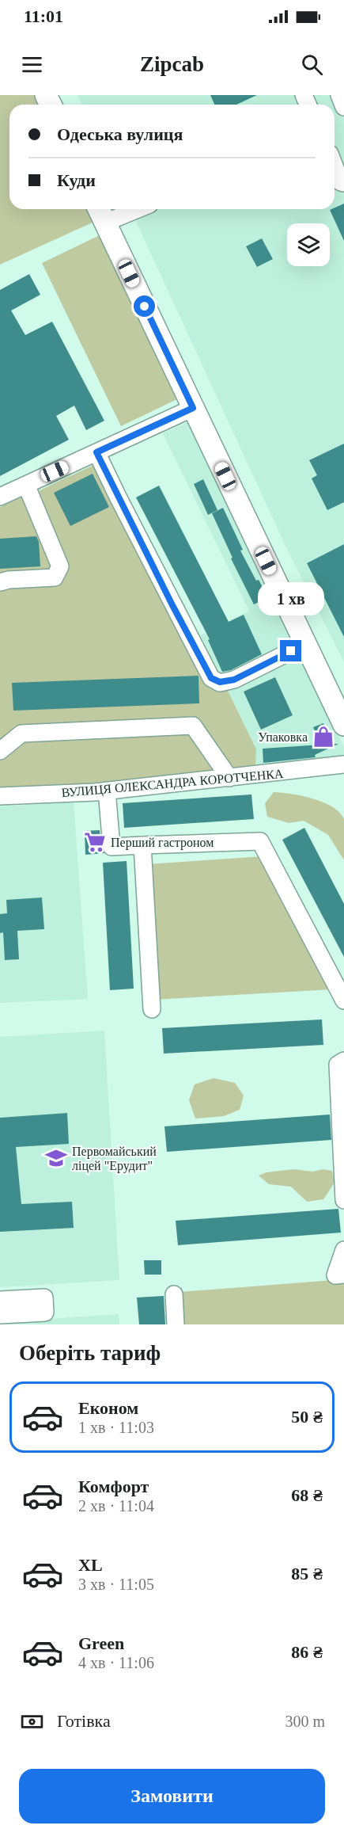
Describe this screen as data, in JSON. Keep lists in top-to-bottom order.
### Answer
{
  "streets": {
    "street": ["ВУЛИЦЯ ОЛЕКСАНДРА КОРОТЧЕНКА"]
  },
  "places": {
    "shop": ["Упаковка"],
    "supermarket": ["Перший гастроном"],
    "school or university": ["Первомайський ліцей \"Ерудит\""]
  },
  "page": {
    "status": "11:01",
    "header": "Zipcab",
    "banner": ["Одеська вулиця", "Куди"],
    "bubble": "1 хв",
    "heading": "Оберіть тариф",
    "list": [
      {
        "name": "Економ",
        "note": "1 хв · 11:03",
        "value": "50 ₴"
      },
      {
        "name": "Комфорт",
        "note": "2 хв · 11:04",
        "value": "68 ₴"
      },
      {
        "name": "XL",
        "note": "3 хв · 11:05",
        "value": "85 ₴"
      },
      {
        "name": "Green",
        "note": "4 хв · 11:06",
        "value": "86 ₴"
      }
    ],
    "pay": ["Готівка", "300 m"],
    "buttons": "Замовити"
  }
}
